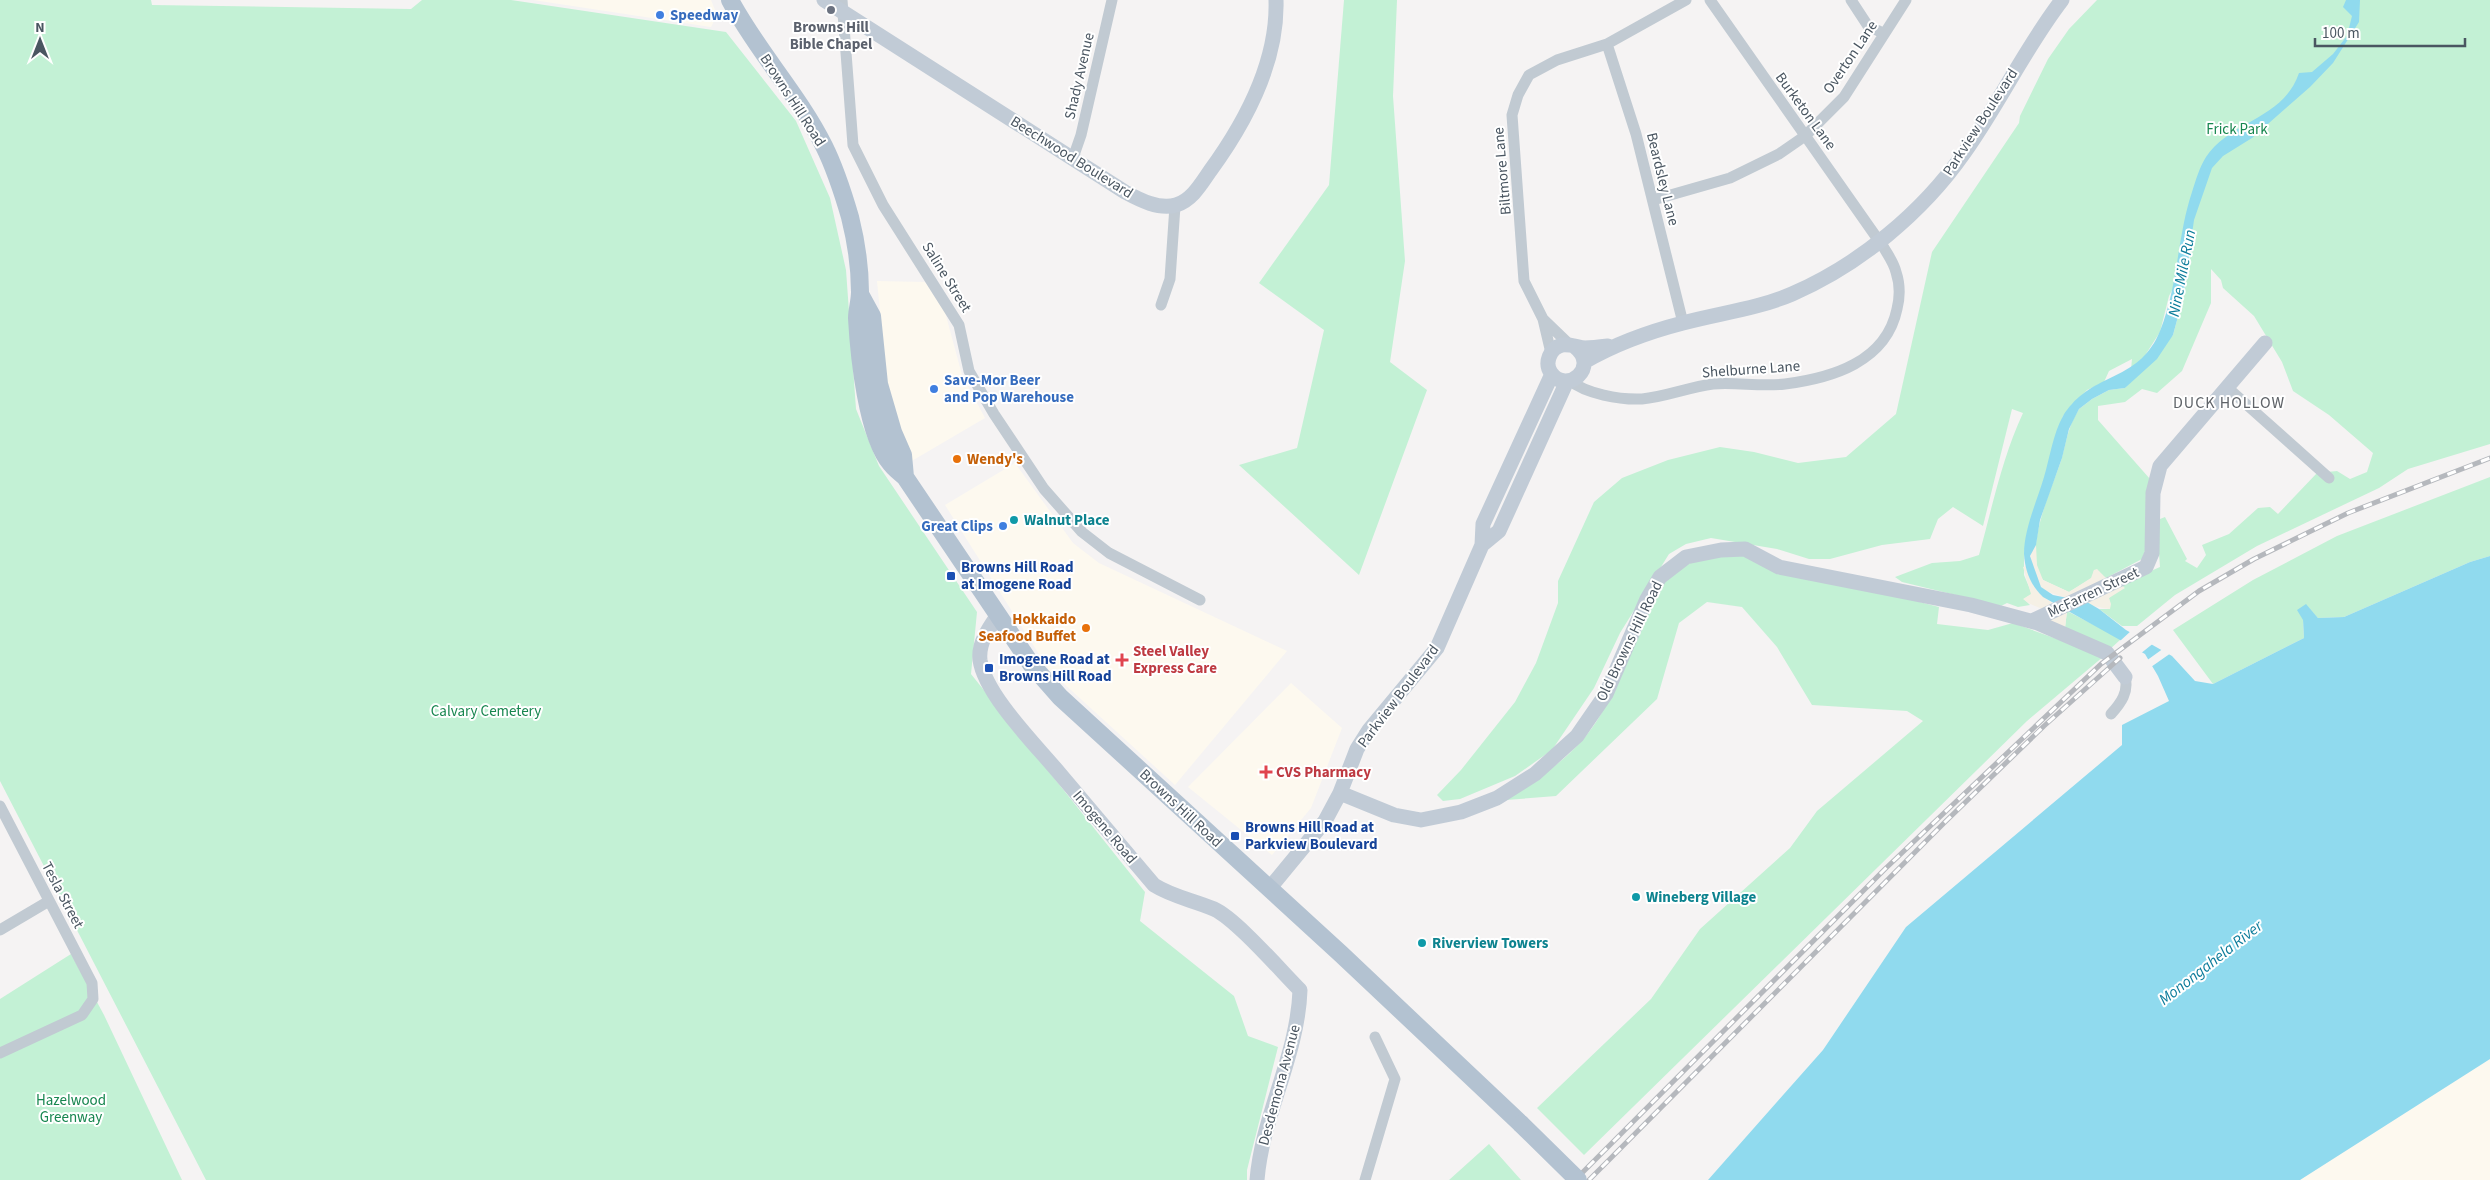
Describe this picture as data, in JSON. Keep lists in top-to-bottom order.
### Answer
{
  "streets": {
    "main road": ["Browns Hill Road"],
    "street": [
      "Overton Lane",
      "Shady Avenue",
      "Burketon Lane",
      "Parkview Boulevard",
      "Beechwood Boulevard",
      "Biltmore Lane",
      "Beardsley Lane",
      "Saline Street",
      "Shelburne Lane",
      "McFarren Street",
      "Old Browns Hill Road",
      "Imogene Road",
      "Tesla Street",
      "Desdemona Avenue"
    ]
  },
  "crossings": [
    ["Overton Lane", "Burketon Lane"],
    ["Overton Lane", "Beardsley Lane"],
    ["Shady Avenue", "Beechwood Boulevard"],
    ["Browns Hill Road", "Parkview Boulevard"],
    ["Browns Hill Road", "Imogene Road"],
    ["Burketon Lane", "Parkview Boulevard"],
    ["Burketon Lane", "Shelburne Lane"],
    ["Parkview Boulevard", "Beardsley Lane"],
    ["Parkview Boulevard", "Shelburne Lane"],
    ["Parkview Boulevard", "Old Browns Hill Road"],
    ["Beechwood Boulevard", "Saline Street"],
    ["Biltmore Lane", "Beardsley Lane"],
    ["McFarren Street", "Old Browns Hill Road"],
    ["Imogene Road", "Desdemona Avenue"]
  ],
  "districts": ["DUCK HOLLOW"],
  "water": ["Nine Mile Run", "Monongahela River"],
  "parks": ["Frick Park", "Calvary Cemetery", "Hazelwood Greenway"],
  "places": {
    "other": [
      "Browns Hill Bible Chapel",
      "Speedway",
      "Save-Mor Beer and Pop Warehouse",
      "Wendy's",
      "Walnut Place",
      "Great Clips",
      "Hokkaido Seafood Buffet",
      "Wineberg Village",
      "Riverview Towers"
    ],
    "transit": ["Browns Hill Road at Imogene Road", "Imogene Road at Browns Hill Road", "Browns Hill Road at Parkview Boulevard"],
    "health": ["Steel Valley Express Care", "CVS Pharmacy"]
  },
  "scale_bar": "100 m",
  "north": "top"
}
